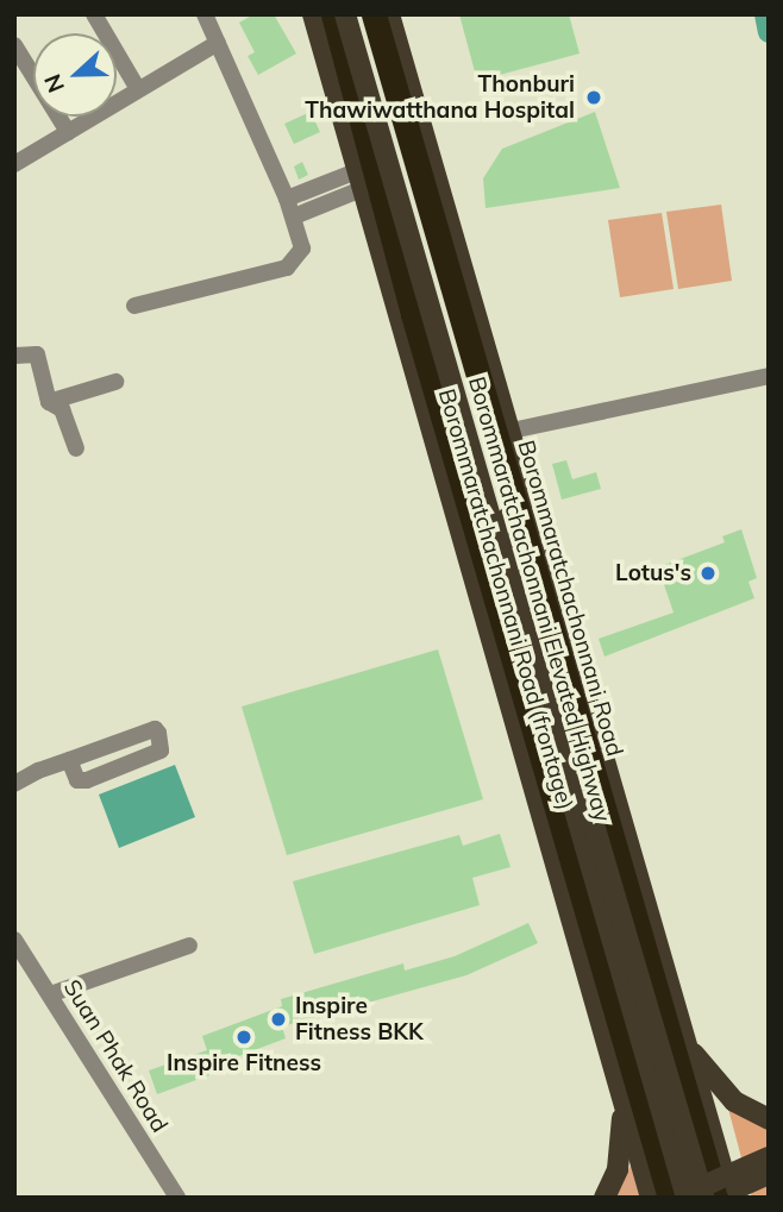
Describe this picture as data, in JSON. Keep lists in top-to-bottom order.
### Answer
{
  "streets": {
    "highway": ["Borommaratchachonnani Road"],
    "main road": ["Borommaratchachonnani Road (frontage)", "Borommaratchachonnani Elevated Highway"],
    "street": ["Suan Phak Road"]
  },
  "places": [
    "Thonburi Thawiwatthana Hospital",
    "Lotus's",
    "Inspire Fitness BKK",
    "Inspire Fitness"
  ],
  "north": "left"
}
